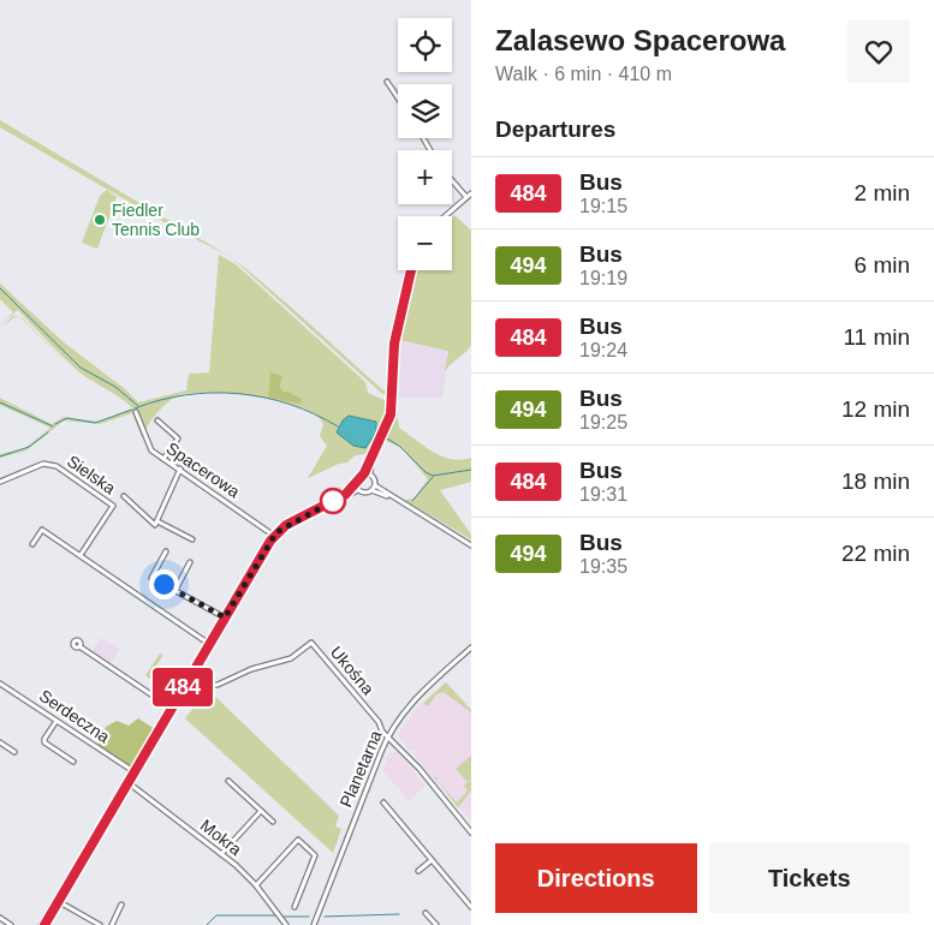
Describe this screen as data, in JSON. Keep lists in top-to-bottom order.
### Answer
{
  "streets": {
    "street": [
      "Spacerowa",
      "Sielska",
      "Ukośna",
      "Serdeczna",
      "Planetarna",
      "Mokra"
    ]
  },
  "crossings": [
    ["Ukośna", "Planetarna"]
  ],
  "places": ["Fiedler Tennis Club"],
  "lines": ["bus line 484"],
  "page": {
    "on_map": "484",
    "heading": [
      ["Zalasewo Spacerowa", "Walk · 6 min · 410 m"],
      "Departures"
    ],
    "map_buttons": ["+", "−"],
    "list": [
      {
        "mark": "484",
        "name": "Bus",
        "note": "19:15",
        "value": "2 min"
      },
      {
        "mark": "494",
        "name": "Bus",
        "note": "19:19",
        "value": "6 min"
      },
      {
        "mark": "484",
        "name": "Bus",
        "note": "19:24",
        "value": "11 min"
      },
      {
        "mark": "494",
        "name": "Bus",
        "note": "19:25",
        "value": "12 min"
      },
      {
        "mark": "484",
        "name": "Bus",
        "note": "19:31",
        "value": "18 min"
      },
      {
        "mark": "494",
        "name": "Bus",
        "note": "19:35",
        "value": "22 min"
      }
    ],
    "buttons": ["Directions", "Tickets"]
  }
}
